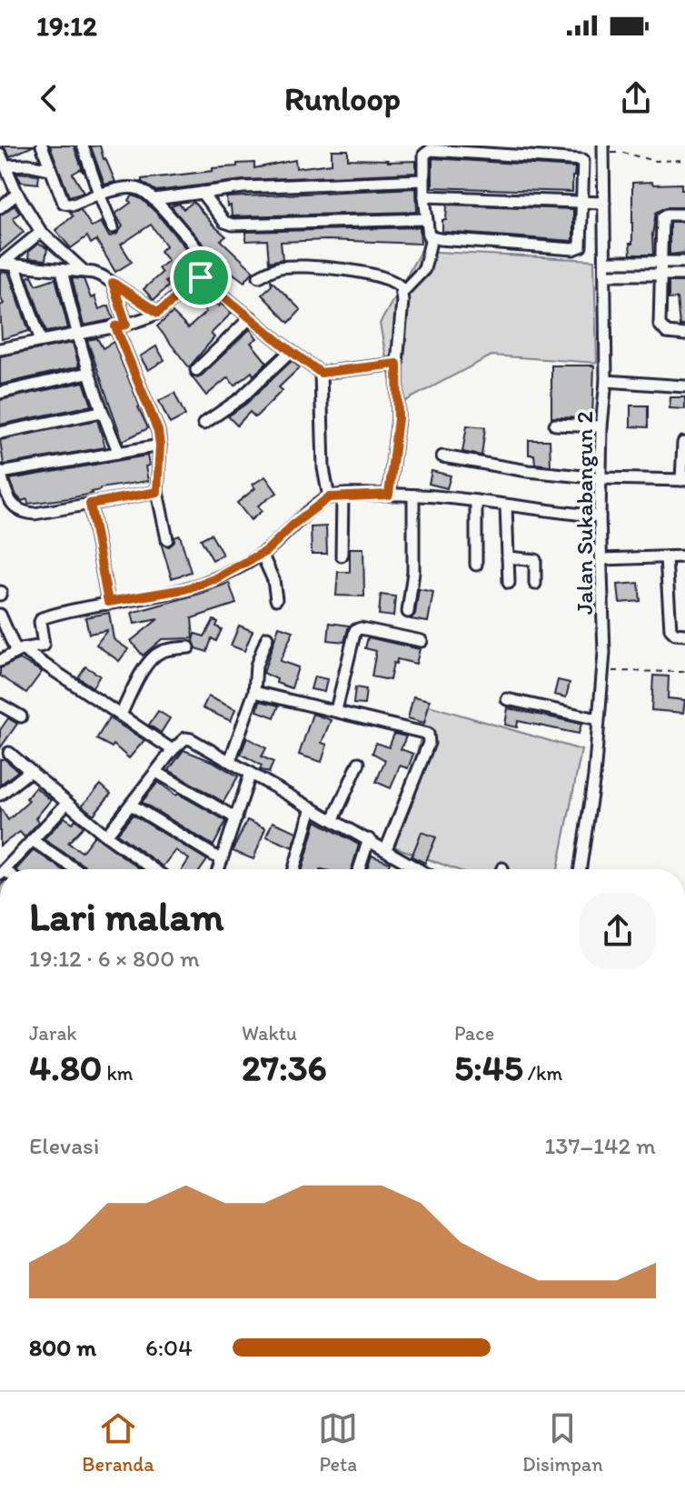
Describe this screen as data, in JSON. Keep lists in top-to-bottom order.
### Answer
{
  "streets": {
    "street": ["Jalan Sukabangun 2"]
  },
  "page": {
    "status": "19:12",
    "header": "Runloop",
    "heading": ["Lari malam", "19:12 · 6 × 800 m"],
    "stats": [
      ["Jarak", "4.80 km"],
      ["Waktu", "27:36"],
      ["Pace", "5:45 /km"]
    ],
    "chart": ["Elevasi", "137–142 m"],
    "list": [
      {
        "name": "800 m",
        "note": "6:04"
      }
    ],
    "tabs": ["Beranda", "Peta", "Disimpan"]
  }
}
